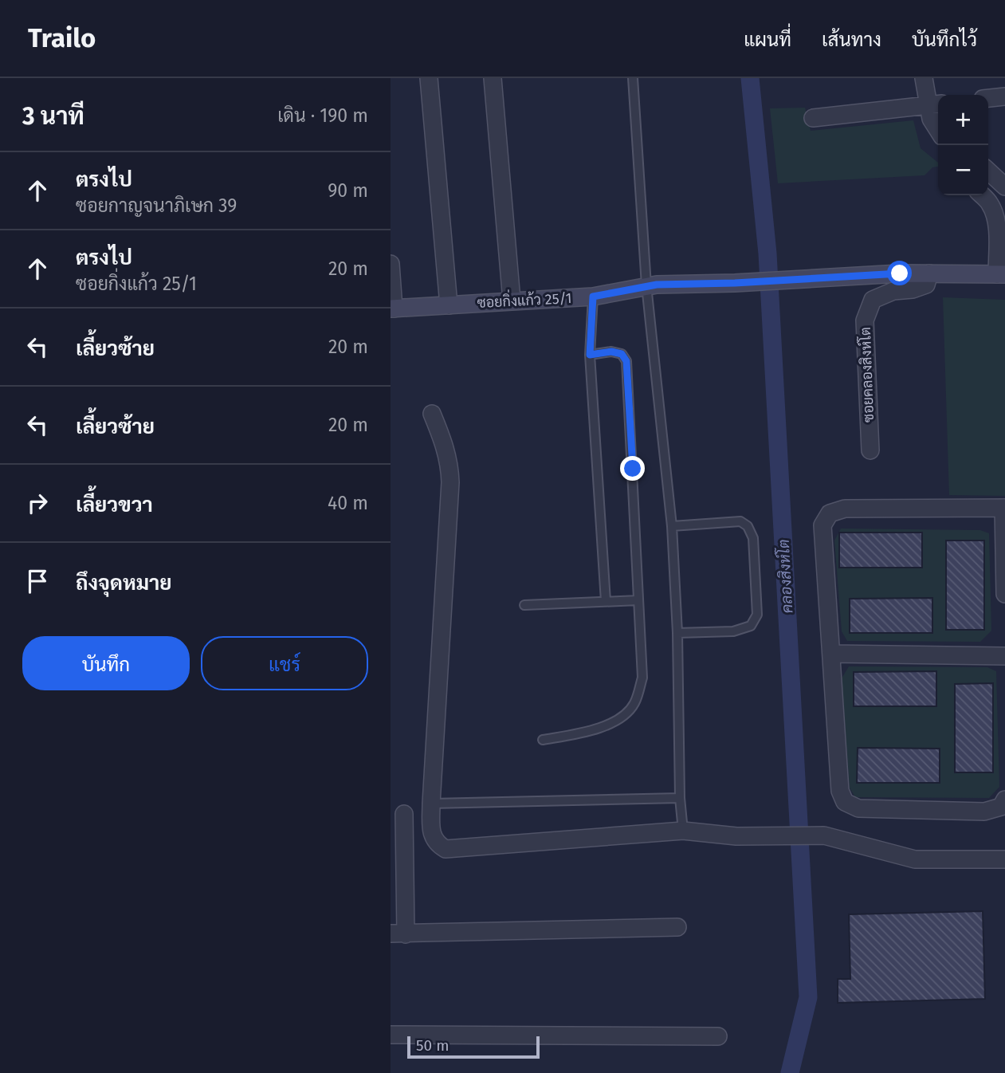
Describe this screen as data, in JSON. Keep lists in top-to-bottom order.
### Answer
{
  "streets": {
    "street": ["ซอยกิ่งแก้ว 25/1", "ซอยคลองสิงห์โต"]
  },
  "crossings": [
    ["ซอยกิ่งแก้ว 25/1", "ซอยคลองสิงห์โต"]
  ],
  "water": ["คลองสิงห์โต"],
  "scale_bar": "50 m",
  "page": {
    "header": "Trailo",
    "nav": ["แผนที่", "เส้นทาง", "บันทึกไว้"],
    "heading": ["3 นาที", "เดิน · 190 m"],
    "map_buttons": ["+", "−"],
    "list": [
      ["ตรงไป", "ซอยกาญจนาภิเษก 39", "90 m"],
      ["ตรงไป", "ซอยกิ่งแก้ว 25/1", "20 m"],
      ["เลี้ยวซ้าย", "20 m"],
      ["เลี้ยวซ้าย", "20 m"],
      ["เลี้ยวขวา", "40 m"],
      "ถึงจุดหมาย"
    ],
    "buttons": ["บันทึก", "แชร์"],
    "scale": "50 m"
  }
}
